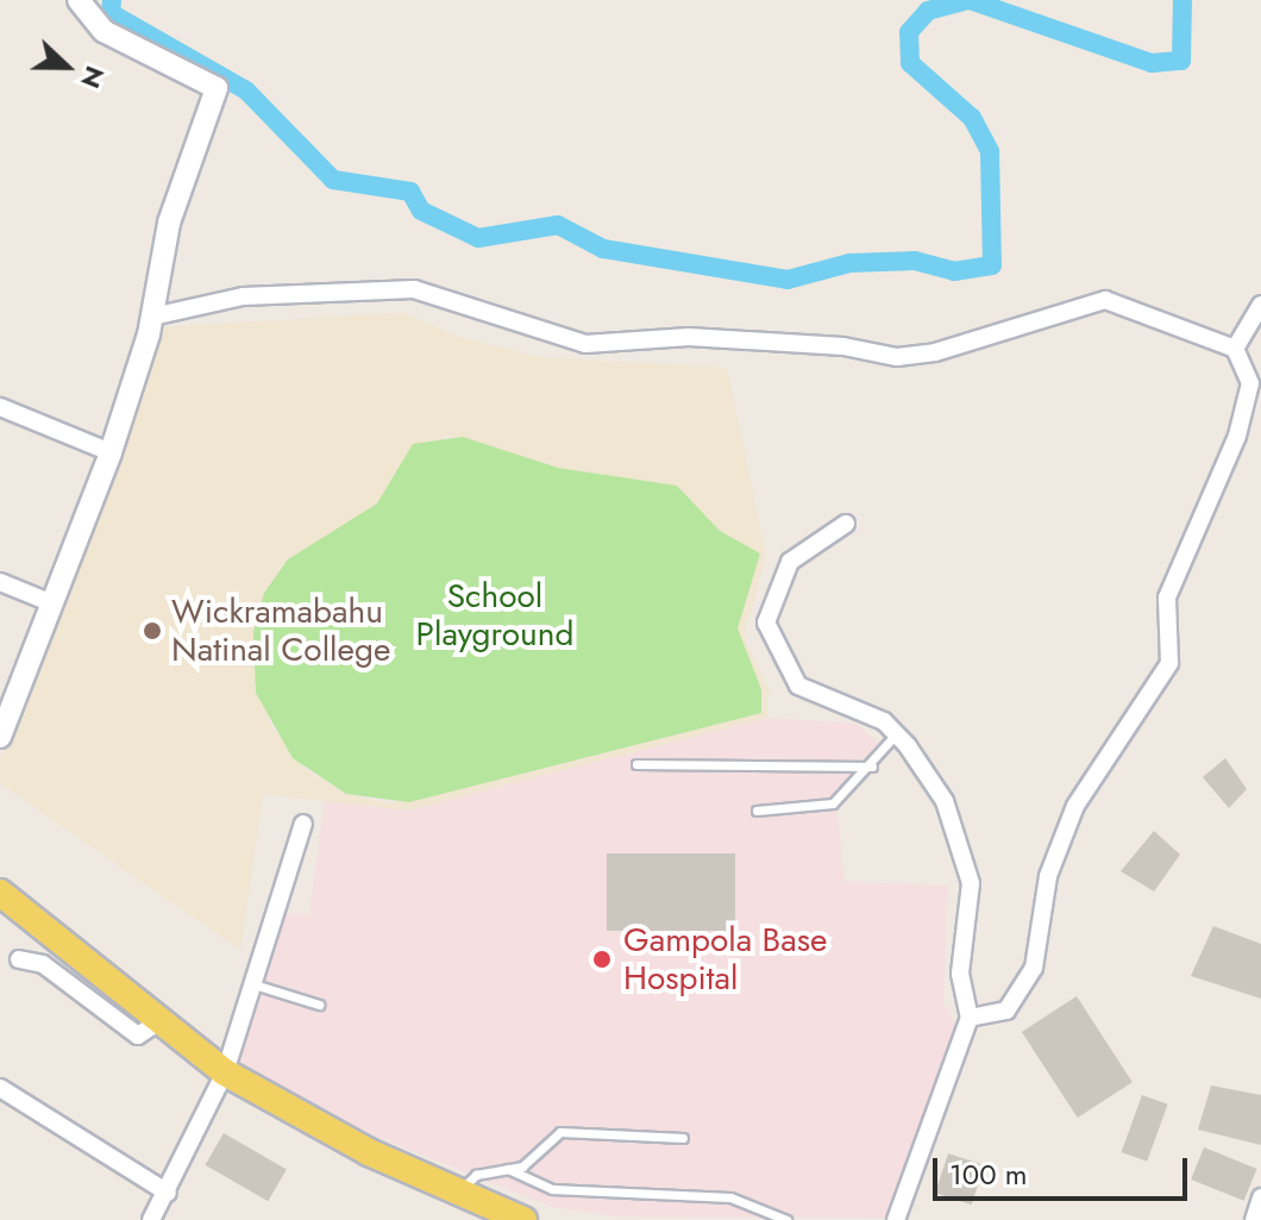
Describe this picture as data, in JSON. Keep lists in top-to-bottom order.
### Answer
{
  "parks": ["School Playground"],
  "places": ["Wickramabahu Natinal College", "Gampola Base Hospital"],
  "scale_bar": "100 m",
  "north": "right"
}
